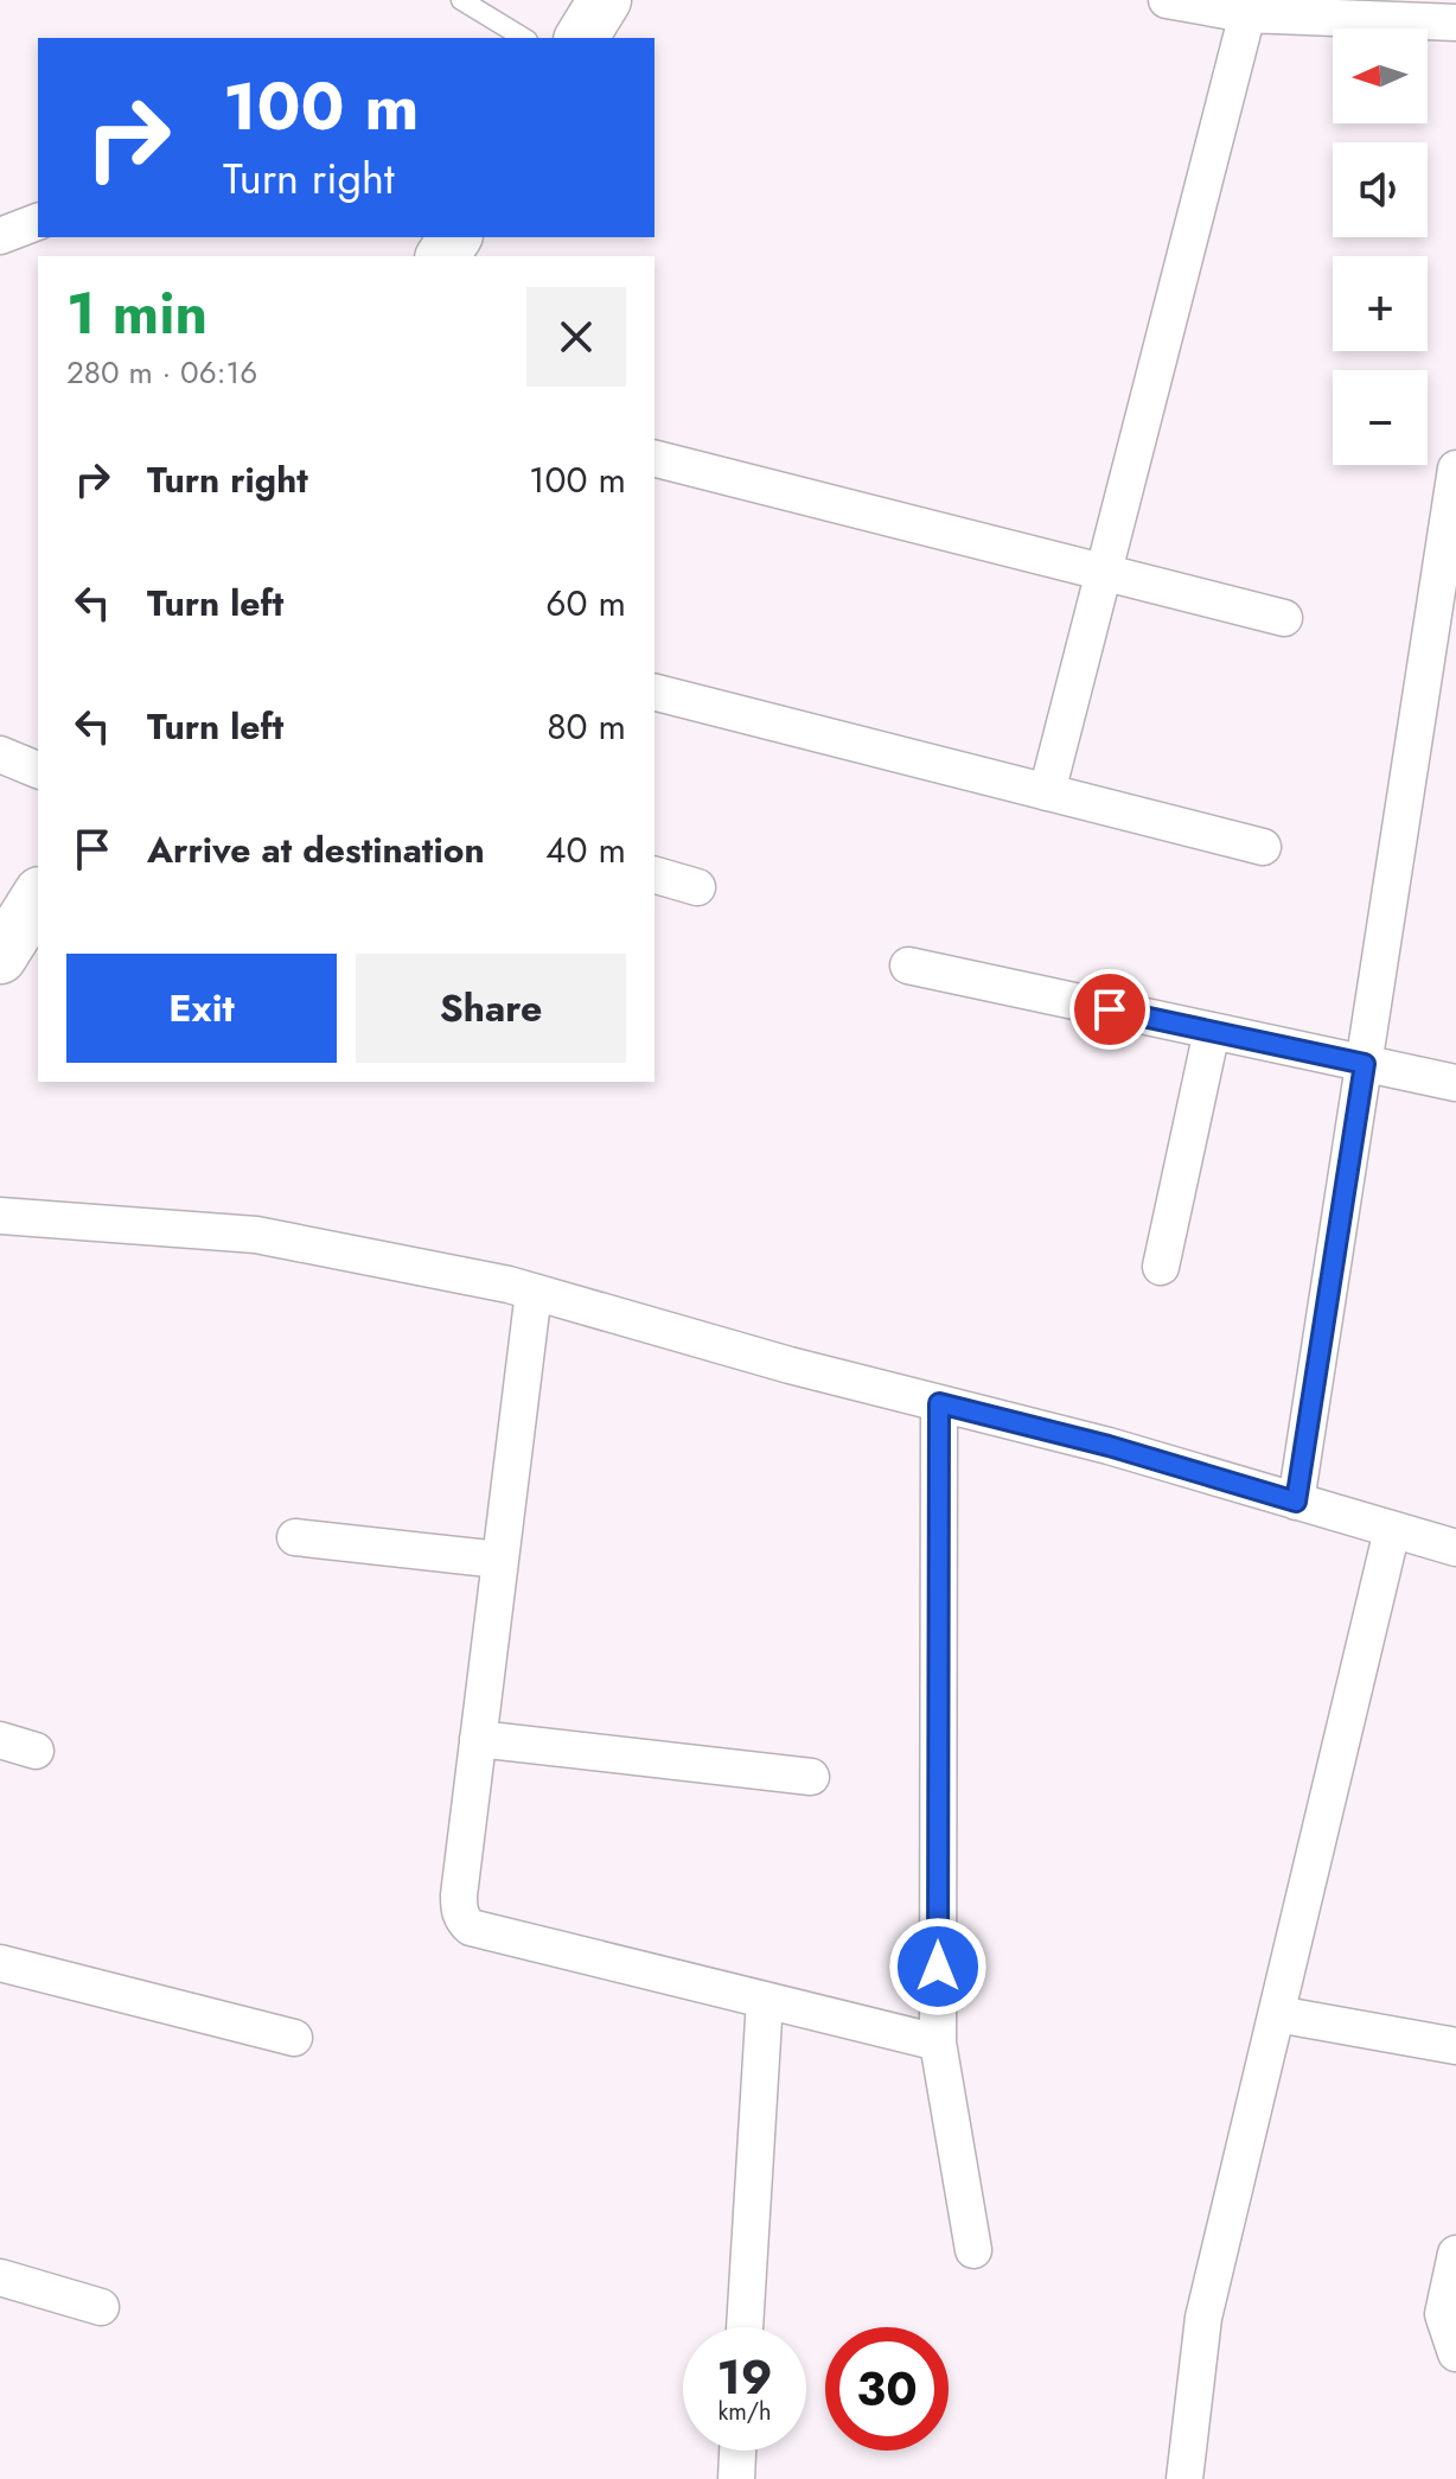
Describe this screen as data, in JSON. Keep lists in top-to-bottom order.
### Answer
{
  "north": "left",
  "page": {
    "map_buttons": ["+", "−"],
    "turn": ["100 m", "Turn right"],
    "heading": ["1 min", "280 m · 06:16"],
    "list": [
      {
        "name": "Turn right",
        "value": "100 m"
      },
      {
        "name": "Turn left",
        "value": "60 m"
      },
      {
        "name": "Turn left",
        "value": "80 m"
      },
      {
        "name": "Arrive at destination",
        "value": "40 m"
      }
    ],
    "buttons": ["Exit", "Share"],
    "speed": "19 km/h",
    "limit": "30"
  }
}
